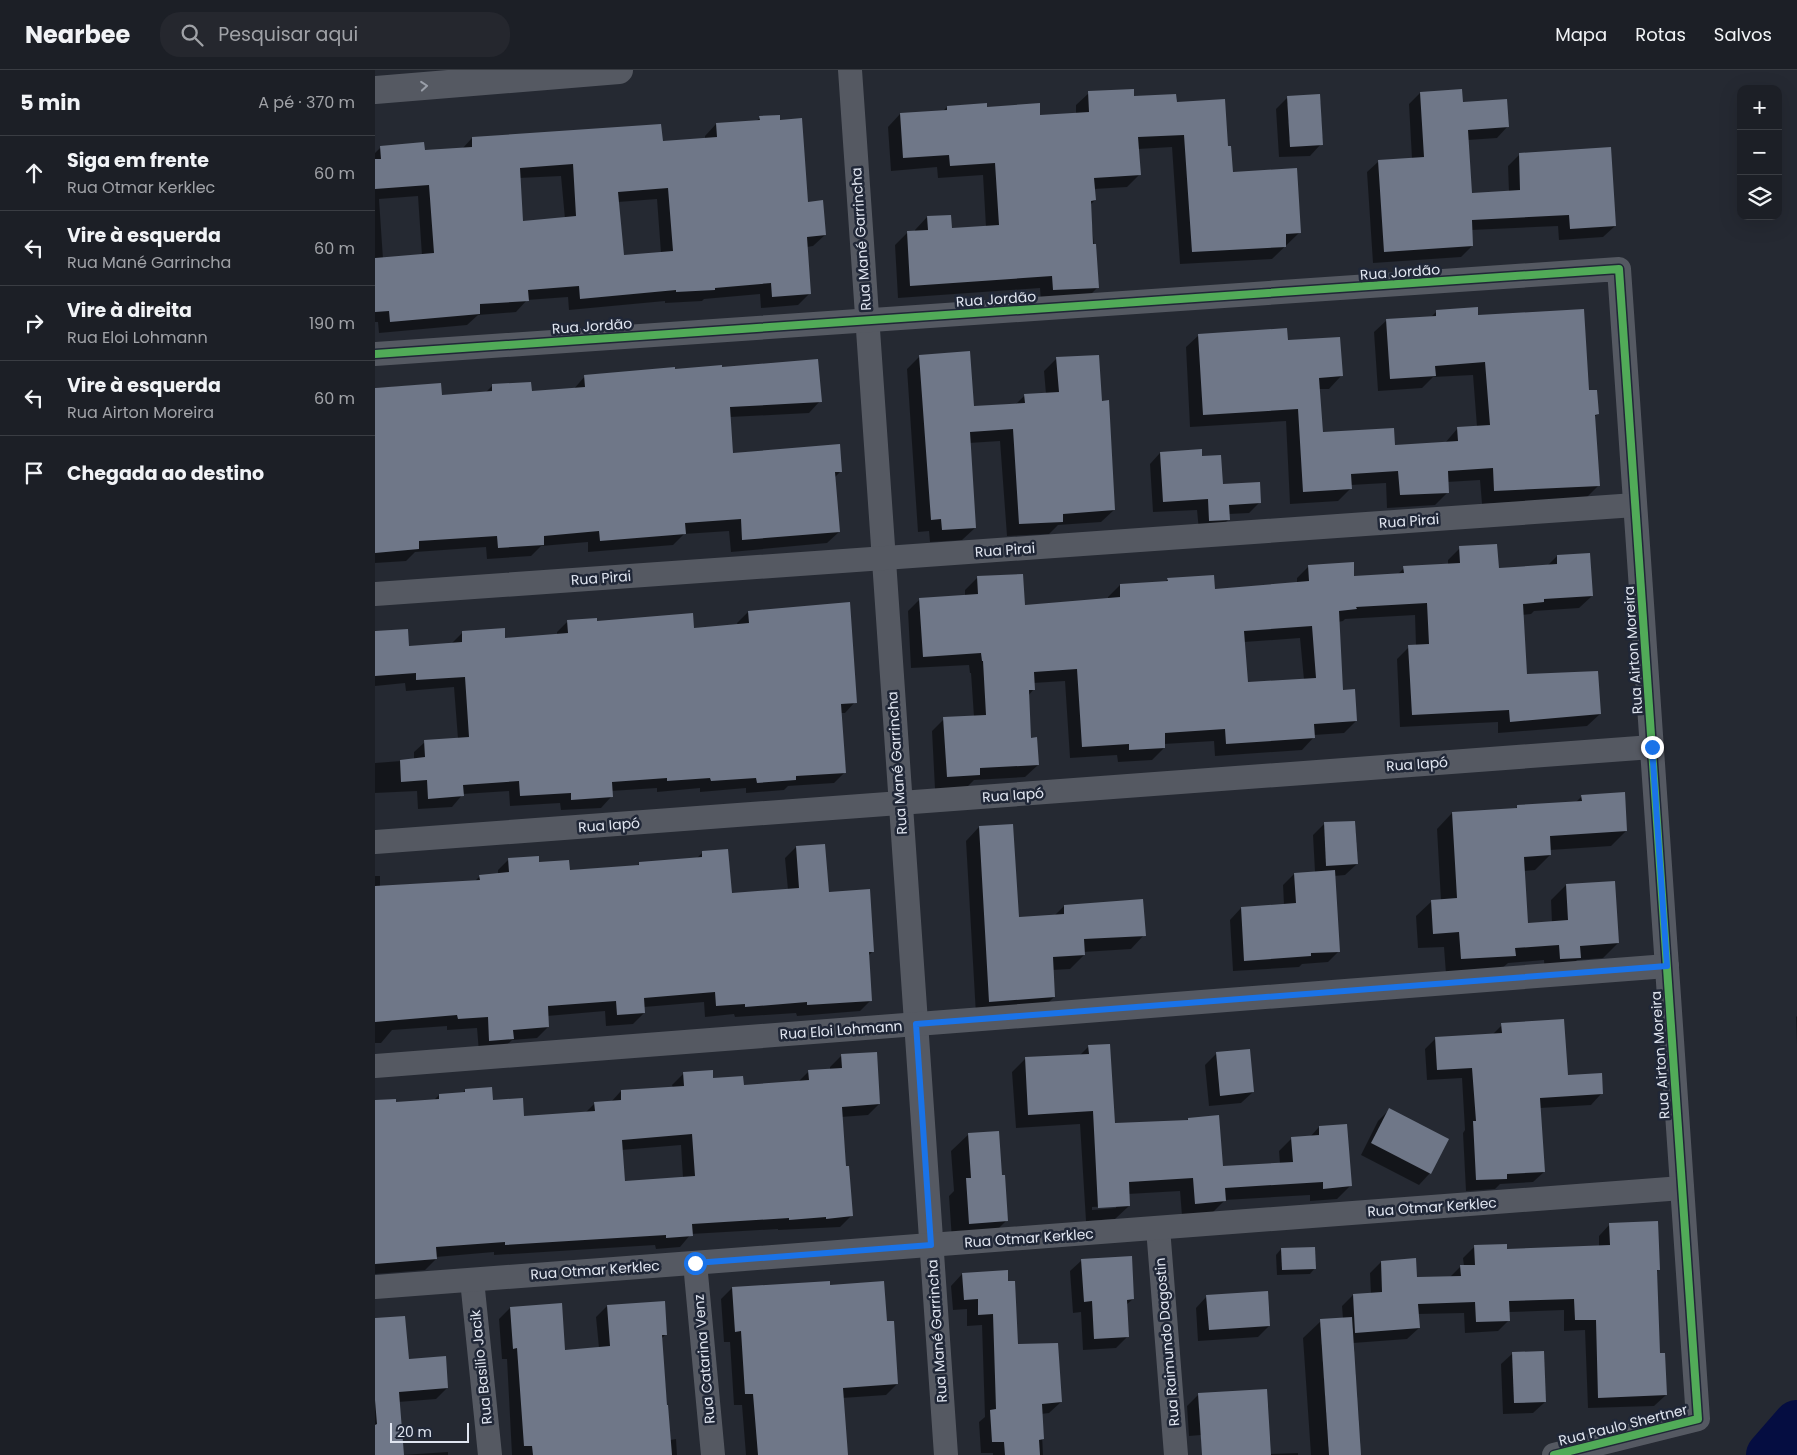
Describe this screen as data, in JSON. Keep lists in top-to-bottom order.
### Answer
{
  "streets": {
    "street": [
      "Rua Mané Garrincha",
      "Rua Jordão",
      "Rua Pirai",
      "Rua Airton Moreira",
      "Rua Iapó",
      "Rua Eloi Lohmann",
      "Rua Otmar Kerklec",
      "Rua Raimundo Dagostin",
      "Rua Catarina Venz",
      "Rua Basilio Jacik",
      "Rua Paulo Shertner"
    ]
  },
  "crossings": [
    ["Rua Mané Garrincha", "Rua Jordão"],
    ["Rua Mané Garrincha", "Rua Pirai"],
    ["Rua Mané Garrincha", "Rua Iapó"],
    ["Rua Mané Garrincha", "Rua Eloi Lohmann"],
    ["Rua Mané Garrincha", "Rua Otmar Kerklec"],
    ["Rua Jordão", "Rua Airton Moreira"],
    ["Rua Pirai", "Rua Airton Moreira"],
    ["Rua Airton Moreira", "Rua Iapó"],
    ["Rua Airton Moreira", "Rua Eloi Lohmann"],
    ["Rua Airton Moreira", "Rua Otmar Kerklec"],
    ["Rua Airton Moreira", "Rua Paulo Shertner"],
    ["Rua Otmar Kerklec", "Rua Raimundo Dagostin"],
    ["Rua Otmar Kerklec", "Rua Catarina Venz"],
    ["Rua Otmar Kerklec", "Rua Basilio Jacik"]
  ],
  "scale_bar": "20 m",
  "page": {
    "header": "Nearbee",
    "search": "Pesquisar aqui",
    "nav": ["Mapa", "Rotas", "Salvos"],
    "heading": ["5 min", "A pé · 370 m"],
    "map_buttons": ["+", "−"],
    "list": [
      ["Siga em frente", "Rua Otmar Kerklec", "60 m"],
      ["Vire à esquerda", "Rua Mané Garrincha", "60 m"],
      ["Vire à direita", "Rua Eloi Lohmann", "190 m"],
      ["Vire à esquerda", "Rua Airton Moreira", "60 m"],
      "Chegada ao destino"
    ],
    "scale": "20 m"
  }
}
